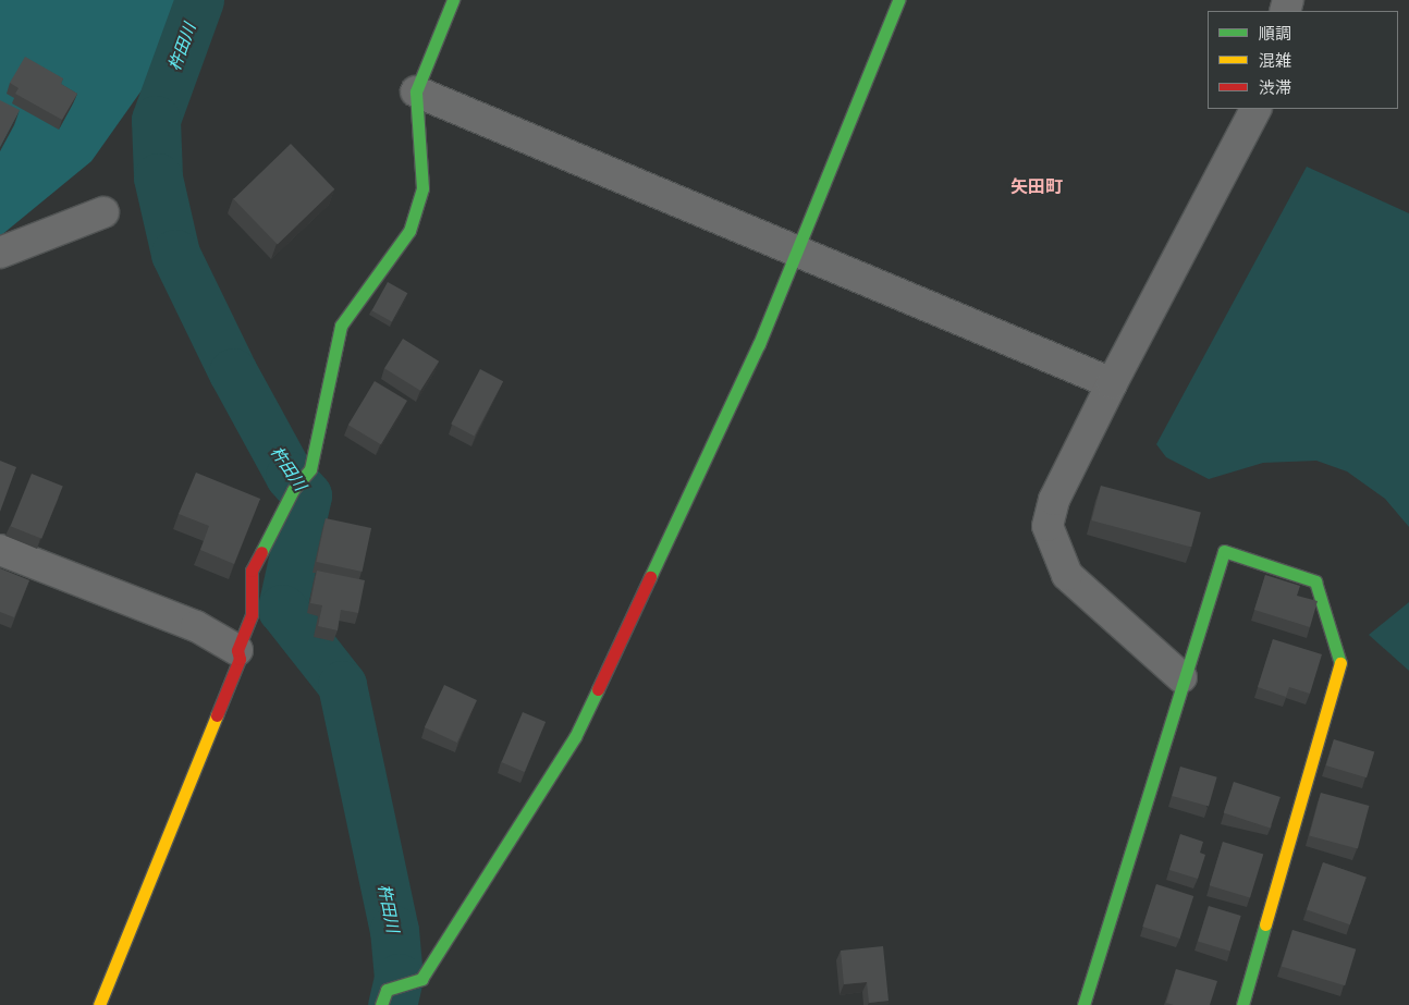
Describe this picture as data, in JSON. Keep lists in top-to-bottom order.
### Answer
{
  "districts": ["矢田町"],
  "water": ["杵田川"],
  "legend": ["順調", "混雑", "渋滞"]
}
